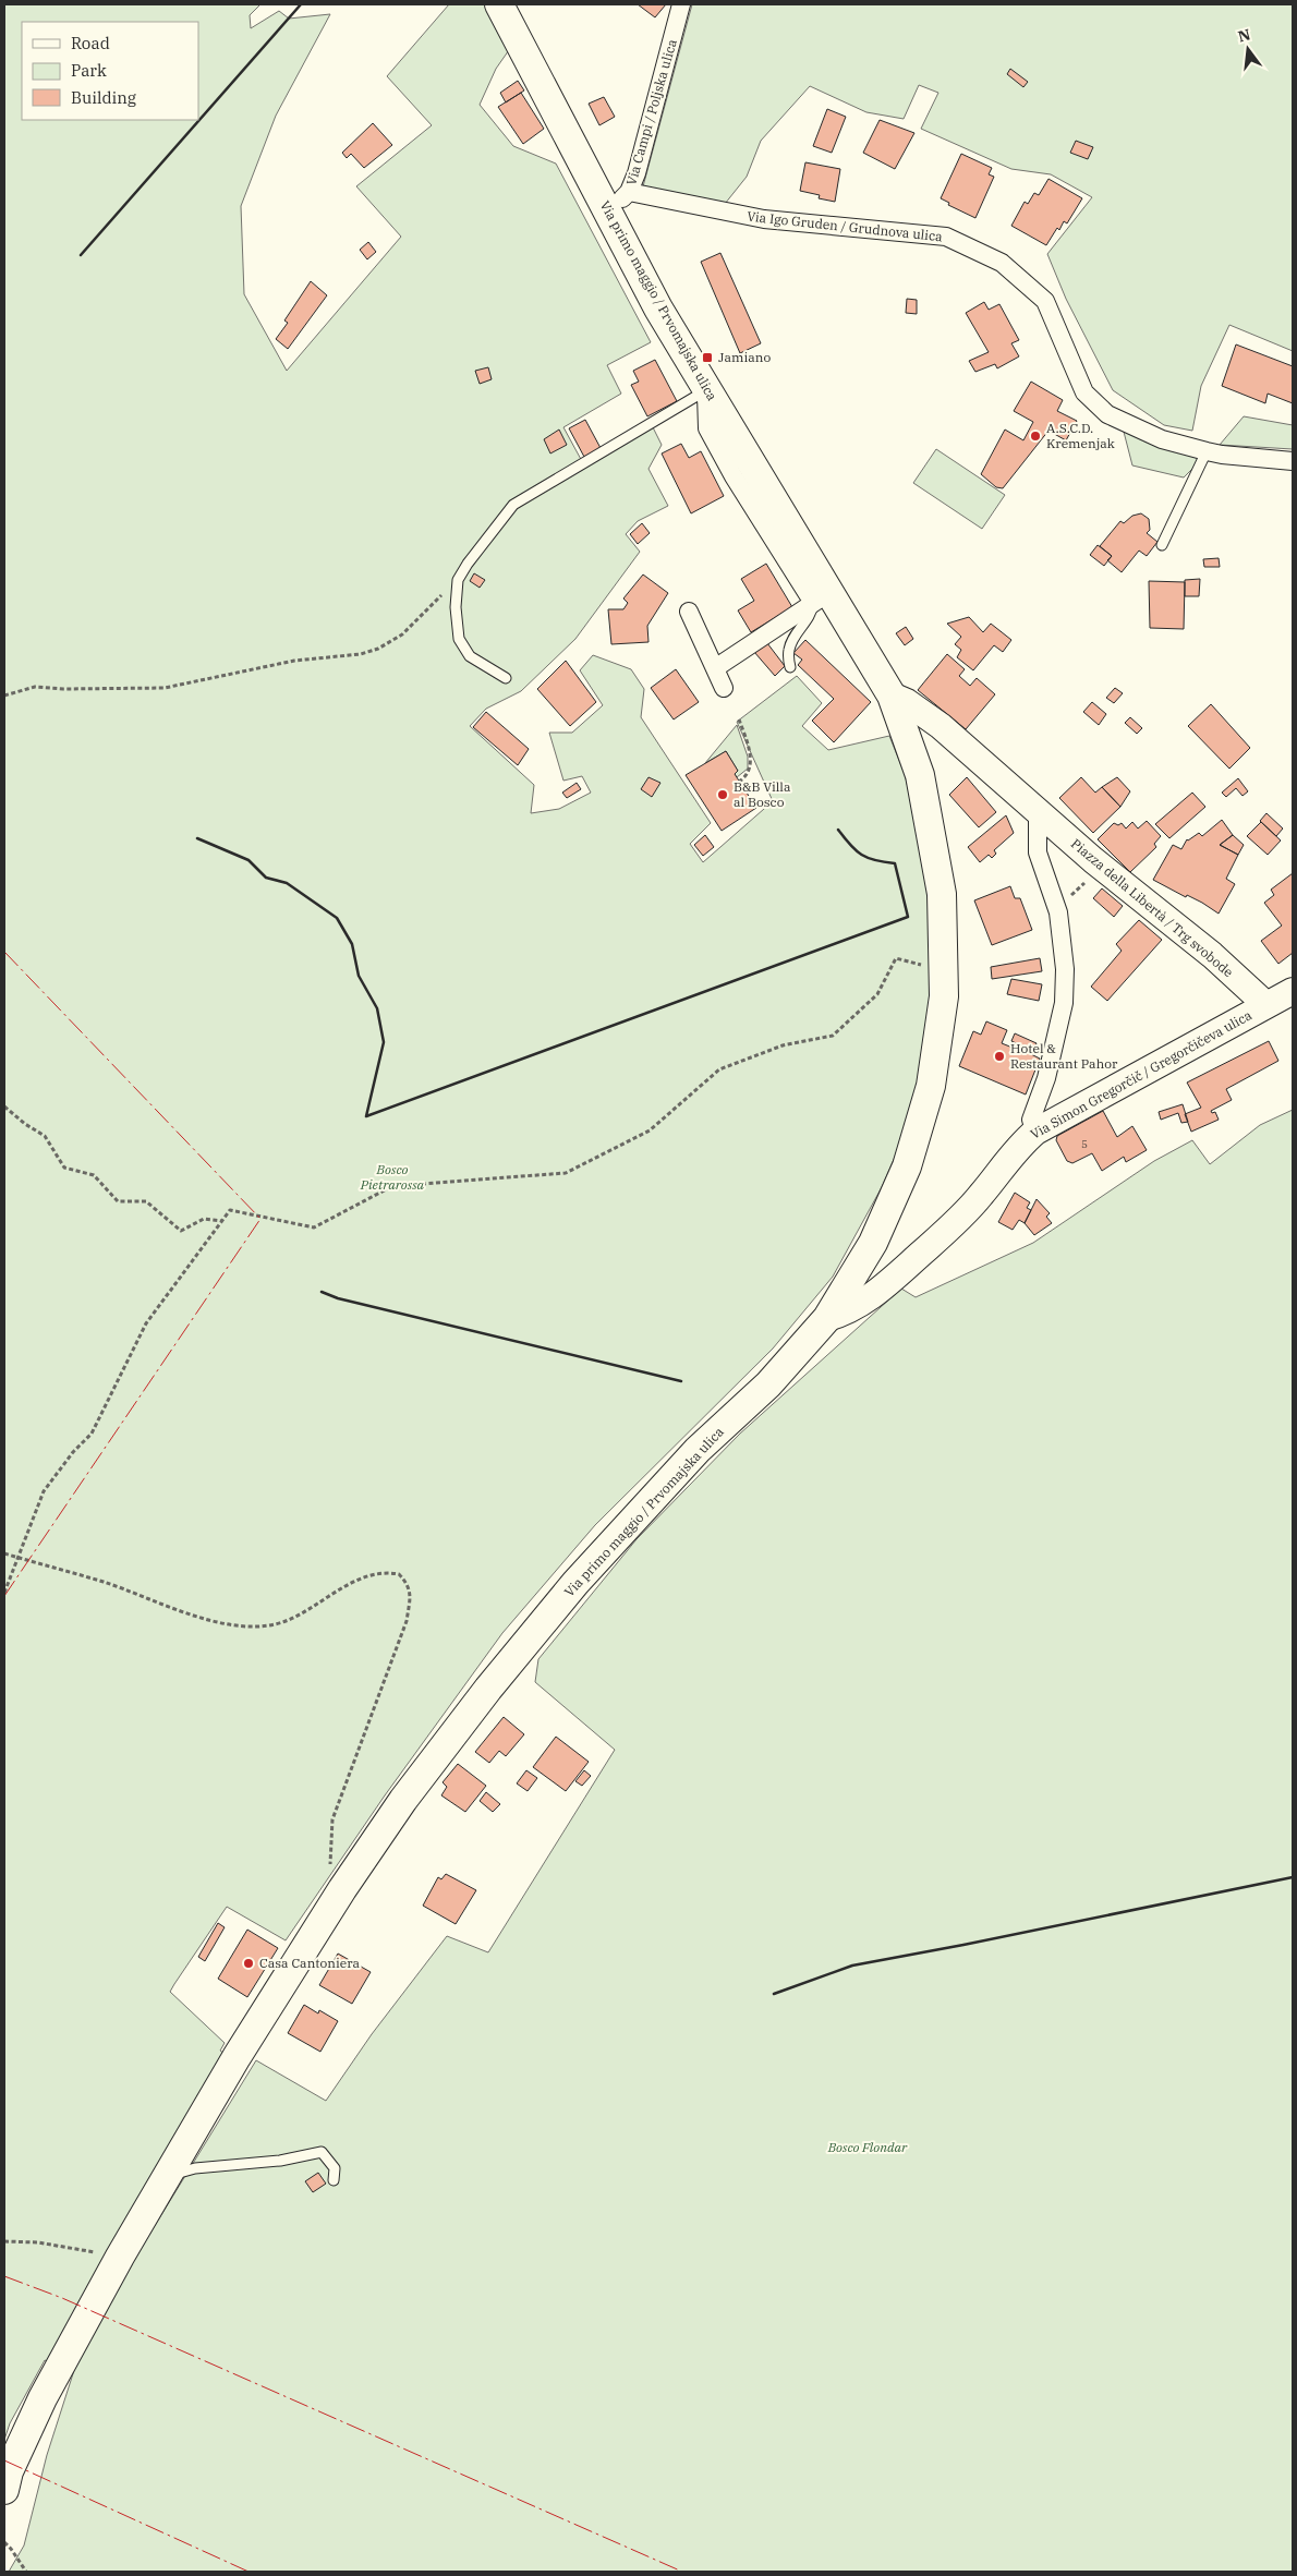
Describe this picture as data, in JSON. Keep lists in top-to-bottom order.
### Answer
{
  "streets": {
    "main road": ["Via primo maggio / Prvomajska ulica", "Piazza della Libertà / Trg svobode", "Via Simon Gregorčič / Gregorčičeva ulica"],
    "street": ["Via Campi / Poljska ulica", "Via Igo Gruden / Grudnova ulica"]
  },
  "crossings": [
    ["Via Campi / Poljska ulica", "Via Igo Gruden / Grudnova ulica"],
    ["Via Campi / Poljska ulica", "Via primo maggio / Prvomajska ulica"],
    ["Via primo maggio / Prvomajska ulica", "Piazza della Libertà / Trg svobode"],
    ["Via primo maggio / Prvomajska ulica", "Via Simon Gregorčič / Gregorčičeva ulica"],
    ["Piazza della Libertà / Trg svobode", "Via Simon Gregorčič / Gregorčičeva ulica"]
  ],
  "parks": ["Bosco Pietrarossa", "Bosco Flondar"],
  "places": {
    "transit": ["Jamiano"],
    "other": [
      "A.S.C.D. Kremenjak",
      "B&B Villa al Bosco",
      "Hotel & Restaurant Pahor",
      "Casa Cantoniera"
    ]
  },
  "house_numbers": ["5"],
  "legend": ["Road", "Park", "Building"],
  "north": "top"
}
